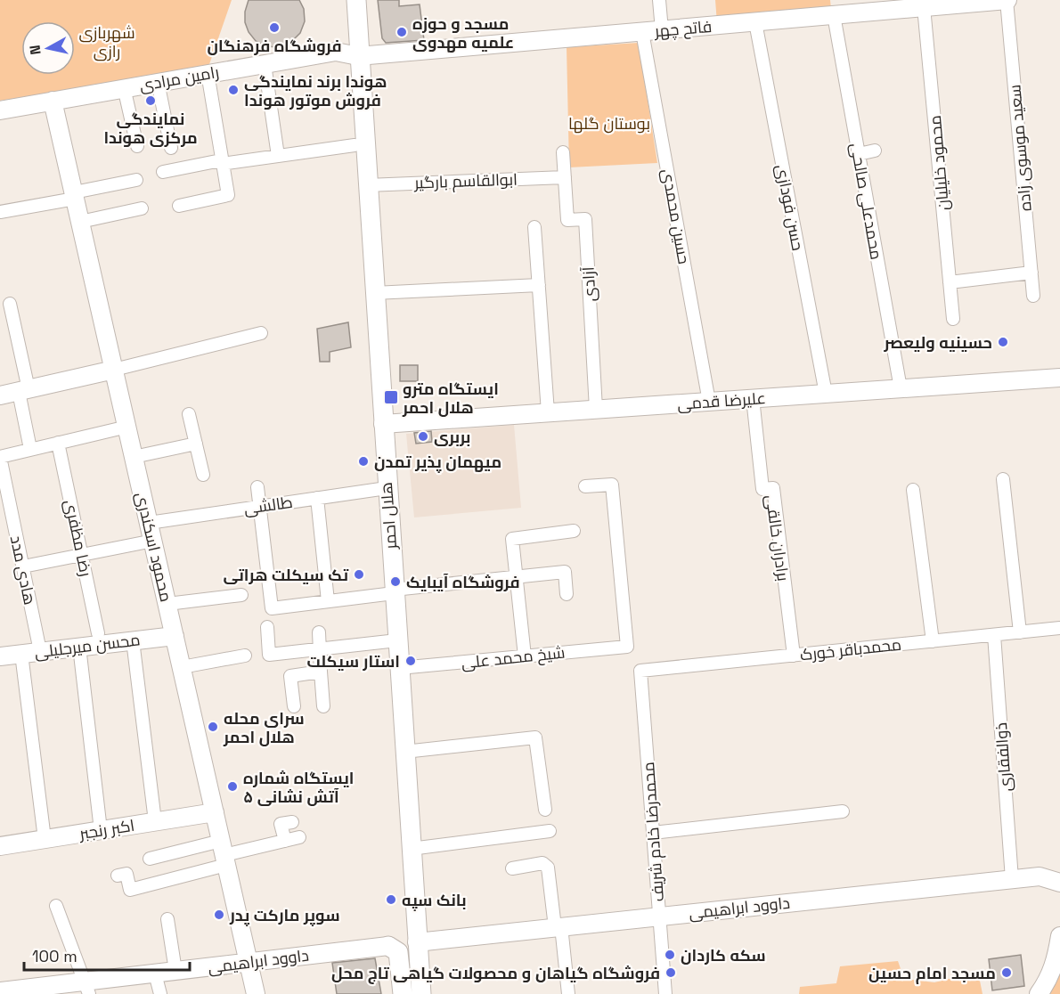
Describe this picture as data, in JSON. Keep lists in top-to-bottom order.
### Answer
{
  "streets": {
    "main road": ["هلال احمر"],
    "street": [
      "فاتح چهر",
      "رامین مرادی",
      "سعید موسوی زاده",
      "محمود خلیلیان",
      "ابوالقاسم بارگیر",
      "محمدعلی صالحی",
      "حسن فودازی",
      "حسین محمدی",
      "آزادی",
      "علیرضا قدمی",
      "طالشی",
      "رضا مظفری",
      "برادران خالقی",
      "محمود اسکندری",
      "هادی مدد",
      "محسن میرجلیلی",
      "محمدباقر خورک",
      "شیخ محمد علی",
      "ذوالفقاری",
      "اکبر رنجبر",
      "محمدرضا خادم شریف",
      "داوود ابراهیمی"
    ]
  },
  "crossings": [
    ["فاتح چهر", "رامین مرادی"],
    ["فاتح چهر", "سعید موسوی زاده"],
    ["فاتح چهر", "محمود خلیلیان"],
    ["فاتح چهر", "محمدعلی صالحی"],
    ["فاتح چهر", "حسن فودازی"],
    ["فاتح چهر", "حسین محمدی"],
    ["فاتح چهر", "هلال احمر"],
    ["رامین مرادی", "هلال احمر"],
    ["رامین مرادی", "محمود اسکندری"],
    ["ابوالقاسم بارگیر", "آزادی"],
    ["ابوالقاسم بارگیر", "هلال احمر"],
    ["محمدعلی صالحی", "علیرضا قدمی"],
    ["حسن فودازی", "علیرضا قدمی"],
    ["حسین محمدی", "علیرضا قدمی"],
    ["آزادی", "علیرضا قدمی"],
    ["علیرضا قدمی", "هلال احمر"],
    ["علیرضا قدمی", "برادران خالقی"],
    ["طالشی", "هلال احمر"],
    ["طالشی", "محمود اسکندری"],
    ["هلال احمر", "شیخ محمد علی"],
    ["هلال احمر", "داوود ابراهیمی"],
    ["برادران خالقی", "محمدباقر خورک"],
    ["محمود اسکندری", "محسن میرجلیلی"],
    ["محمود اسکندری", "اکبر رنجبر"],
    ["محمود اسکندری", "داوود ابراهیمی"],
    ["هادی مدد", "محسن میرجلیلی"],
    ["محمدباقر خورک", "ذوالفقاری"],
    ["محمدباقر خورک", "محمدرضا خادم شریف"],
    ["ذوالفقاری", "داوود ابراهیمی"],
    ["محمدرضا خادم شریف", "داوود ابراهیمی"]
  ],
  "parks": ["شهربازی رازی", "بوستان گلها"],
  "places": {
    "other": [
      "فروشگاه فرهنگان",
      "مسجد و حوزه علمیه مهدوی",
      "هوندا برند نمایندگی فروش موتور هوندا",
      "نمایندگی مرکزی هوندا",
      "حسینیه ولیعصر",
      "بربری",
      "میهمان پذیر تمدن",
      "تک سیکلت هراتی",
      "فروشگاه آیبایک",
      "استار سیکلت",
      "سرای محله هلال احمر",
      "ایستگاه شماره ۵ آتش نشانی",
      "بانک سپه",
      "سوپر مارکت پدر",
      "سکه کاردان",
      "فروشگاه گیاهان و محصولات گیاهی تاج محل",
      "مسجد امام حسین"
    ],
    "transit": ["ایستگاه مترو هلال احمر"]
  },
  "scale_bar": "100 m",
  "north": "left"
}
